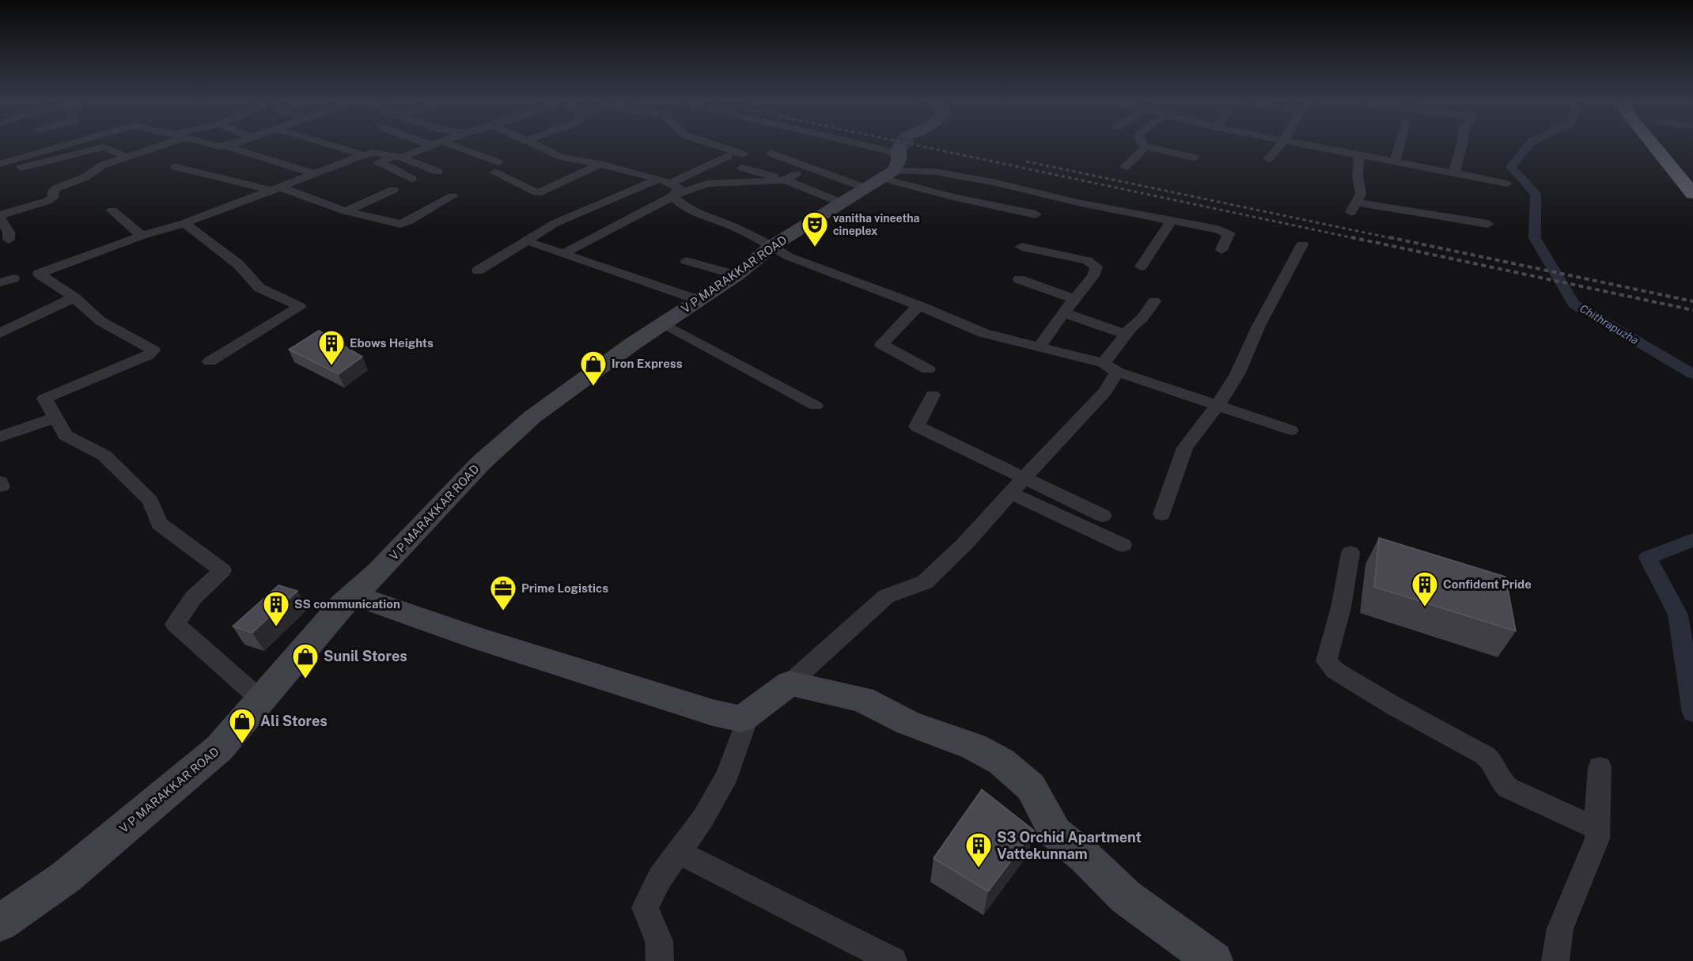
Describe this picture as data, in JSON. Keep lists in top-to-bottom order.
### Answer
{
  "streets": {
    "street": ["V P MARAKKAR ROAD"]
  },
  "water": ["Chithrapuzha"],
  "places": {
    "theatre": ["vanitha vineetha cineplex"],
    "building": [
      "Ebows Heights",
      "Confident Pride",
      "SS communication",
      "S3 Orchid Apartment Vattekunnam"
    ],
    "shop": ["Iron Express", "Sunil Stores", "Ali Stores"],
    "office": ["Prime Logistics"]
  }
}
